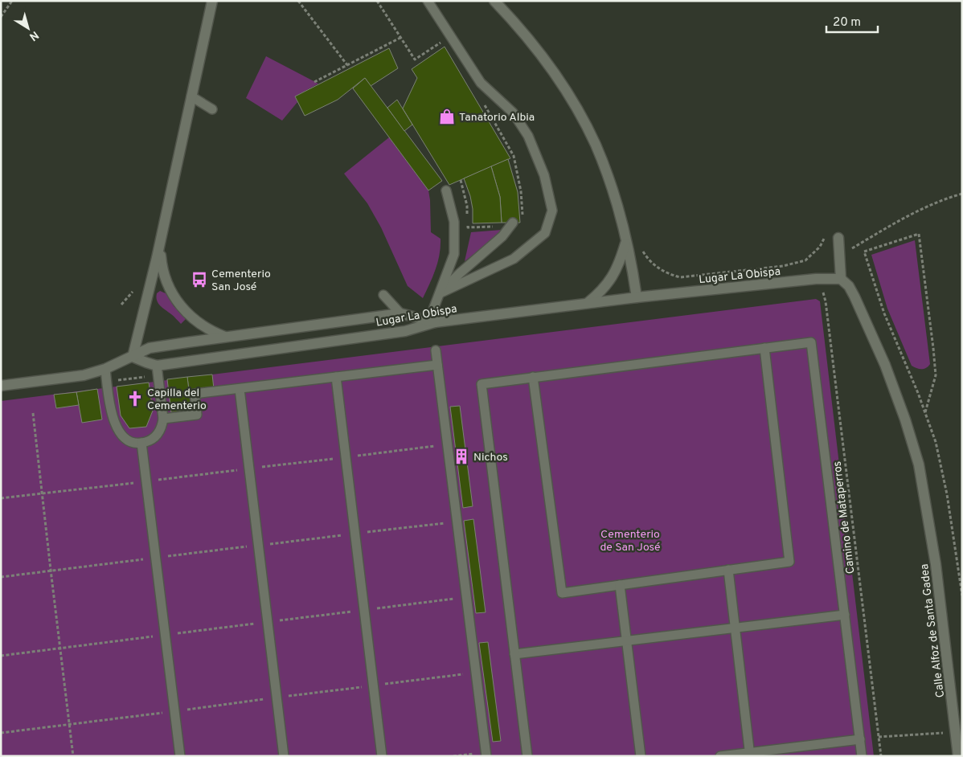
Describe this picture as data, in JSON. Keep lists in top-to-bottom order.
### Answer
{
  "streets": {
    "street": ["Lugar La Obispa", "Calle Alfoz de Santa Gadea"],
    "path": ["Camino de Mataperros"]
  },
  "crossings": [
    ["Lugar La Obispa", "Camino de Mataperros"],
    ["Lugar La Obispa", "Calle Alfoz de Santa Gadea"]
  ],
  "parks": ["Cementerio de San José"],
  "places": {
    "shop": ["Tanatorio Albia"],
    "bus stop": ["Cementerio San José"],
    "church": ["Capilla del Cementerio"],
    "building": ["Nichos"]
  },
  "scale_bar": "20 m",
  "north": "bottom right"
}
